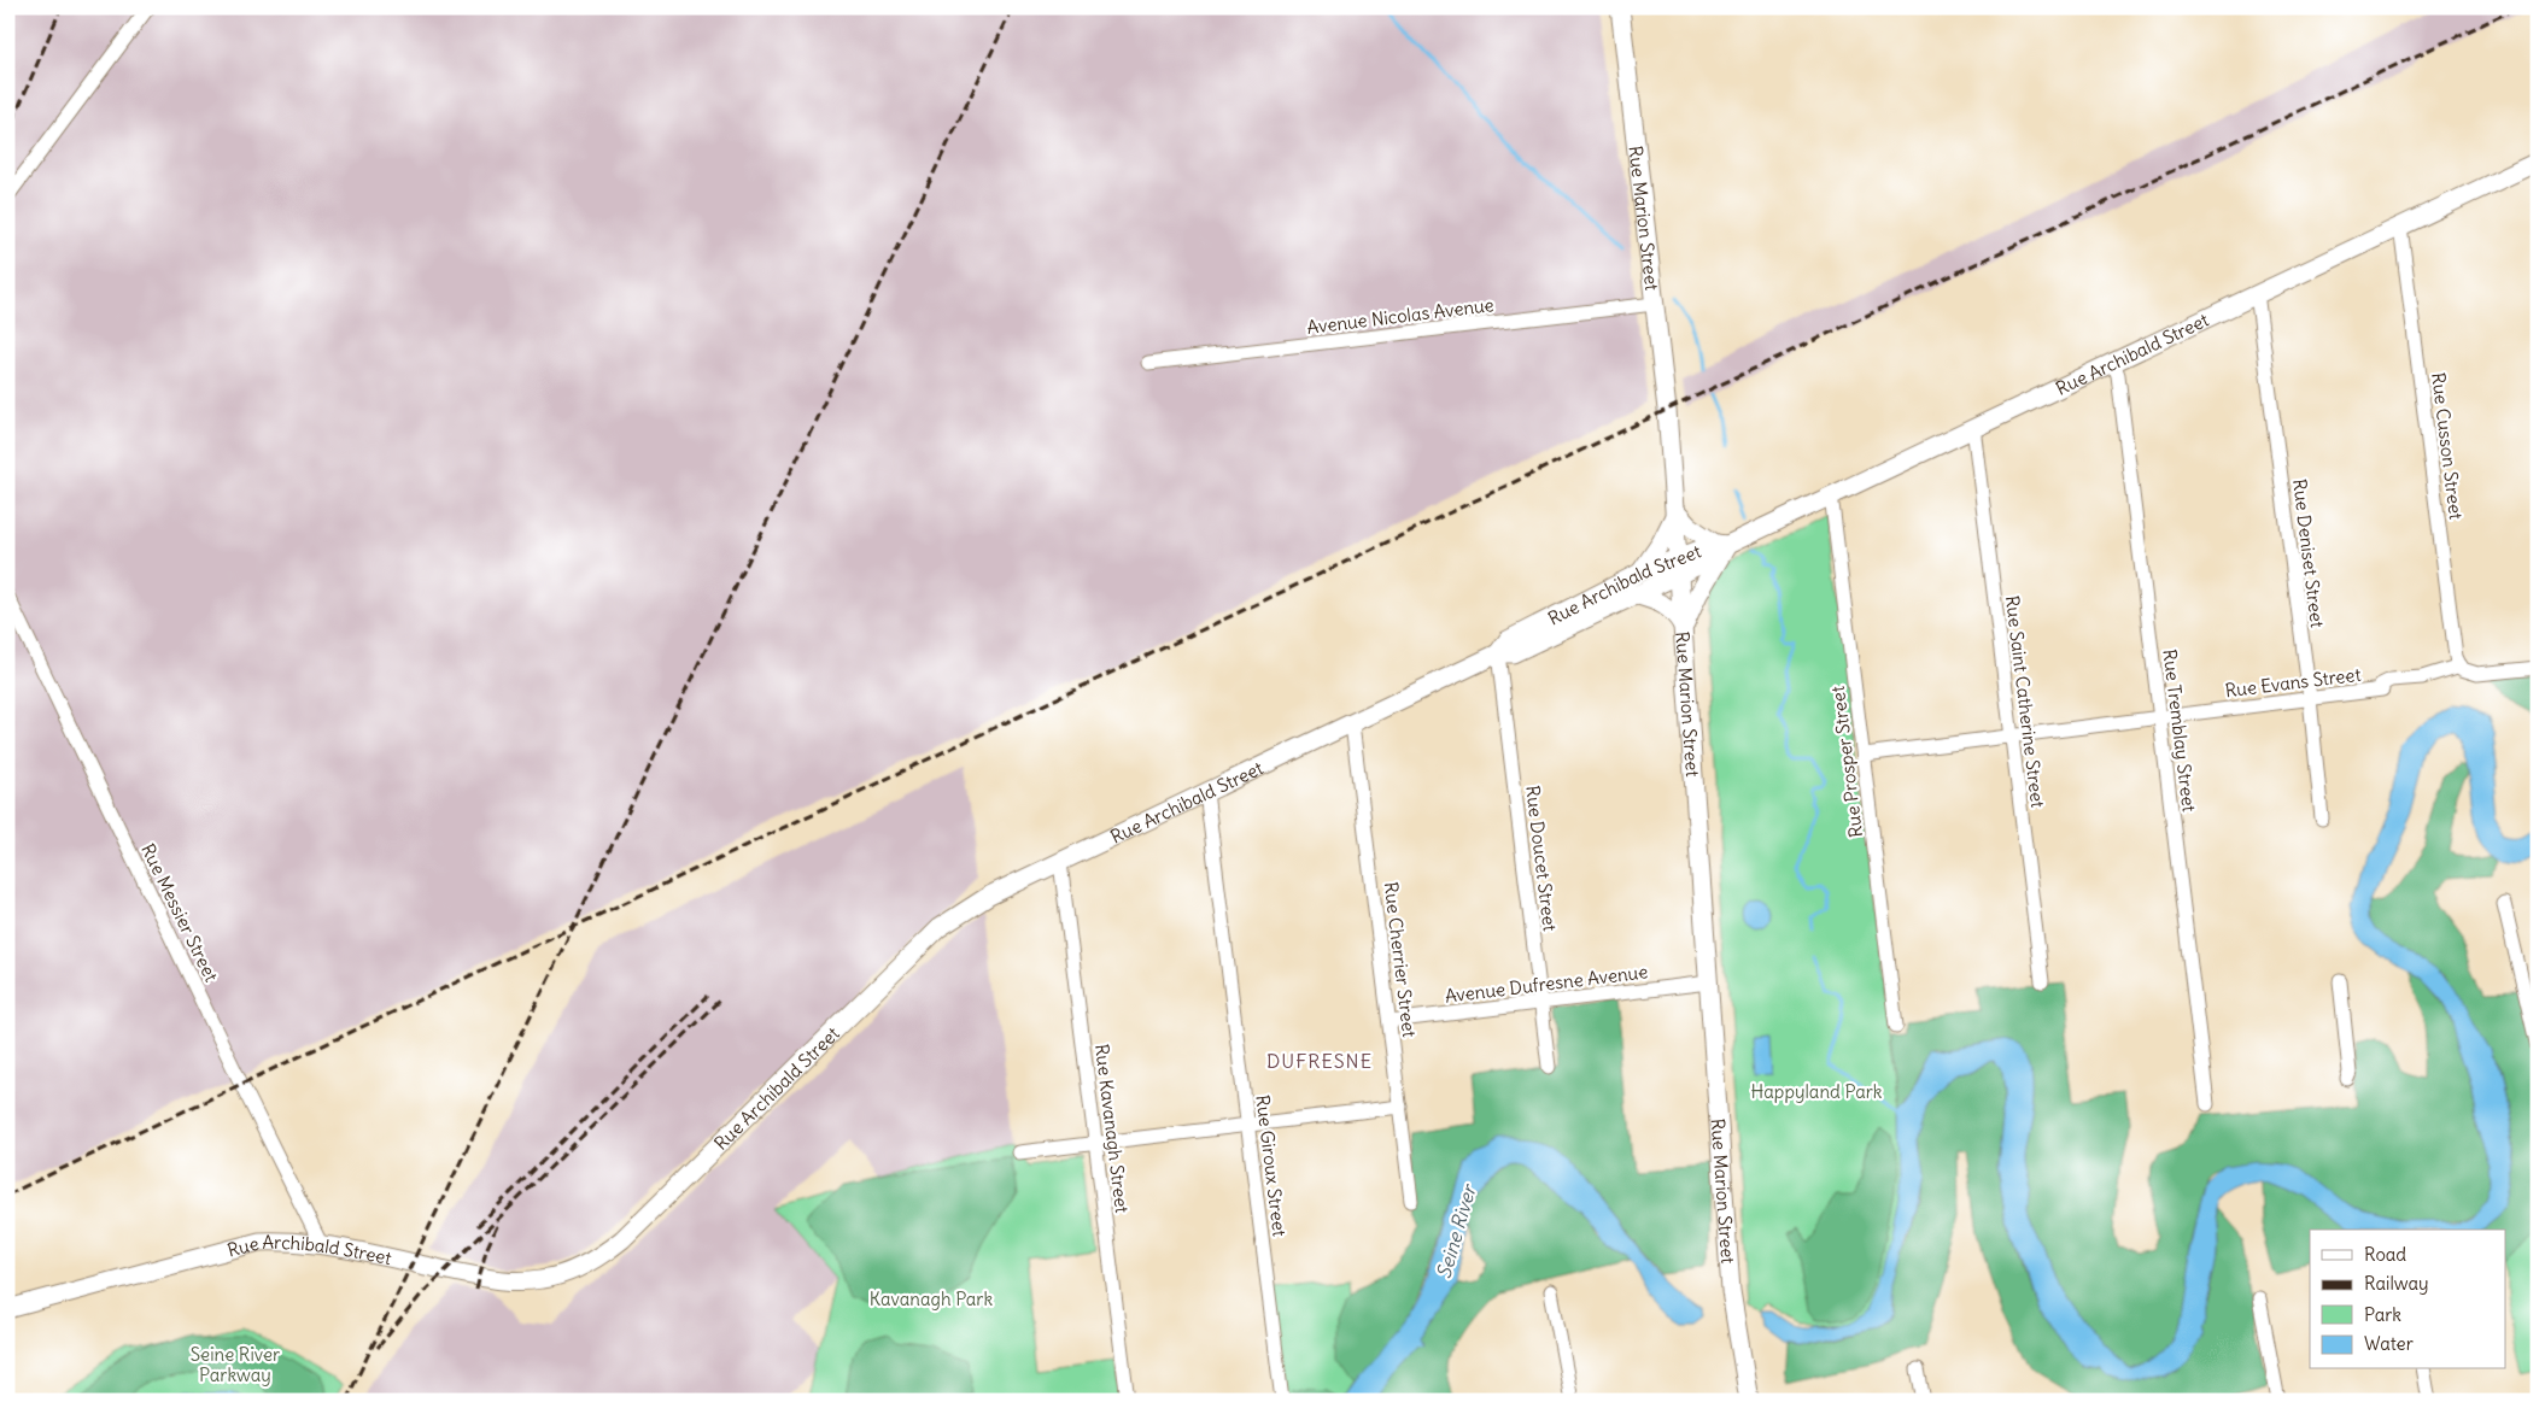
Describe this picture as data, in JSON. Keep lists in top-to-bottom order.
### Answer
{
  "streets": {
    "main road": ["Rue Marion Street", "Rue Archibald Street"],
    "street": [
      "Avenue Nicolas Avenue",
      "Rue Cusson Street",
      "Rue Deniset Street",
      "Rue Evans Street",
      "Rue Saint Catherine Street",
      "Rue Tremblay Street",
      "Rue Prosper Street",
      "Rue Doucet Street",
      "Rue Messier Street",
      "Rue Cherrier Street",
      "Avenue Dufresne Avenue",
      "Rue Kavanagh Street",
      "Rue Giroux Street"
    ]
  },
  "crossings": [
    ["Rue Marion Street", "Avenue Nicolas Avenue"],
    ["Rue Marion Street", "Rue Archibald Street"],
    ["Rue Marion Street", "Avenue Dufresne Avenue"],
    ["Rue Archibald Street", "Rue Cusson Street"],
    ["Rue Archibald Street", "Rue Deniset Street"],
    ["Rue Archibald Street", "Rue Saint Catherine Street"],
    ["Rue Archibald Street", "Rue Tremblay Street"],
    ["Rue Archibald Street", "Rue Prosper Street"],
    ["Rue Archibald Street", "Rue Doucet Street"],
    ["Rue Archibald Street", "Rue Messier Street"],
    ["Rue Archibald Street", "Rue Cherrier Street"],
    ["Rue Archibald Street", "Rue Kavanagh Street"],
    ["Rue Archibald Street", "Rue Giroux Street"],
    ["Rue Cusson Street", "Rue Evans Street"],
    ["Rue Deniset Street", "Rue Evans Street"],
    ["Rue Evans Street", "Rue Saint Catherine Street"],
    ["Rue Evans Street", "Rue Tremblay Street"],
    ["Rue Evans Street", "Rue Prosper Street"],
    ["Rue Doucet Street", "Avenue Dufresne Avenue"],
    ["Rue Cherrier Street", "Avenue Dufresne Avenue"]
  ],
  "districts": ["DUFRESNE"],
  "water": ["Seine River"],
  "parks": ["Happyland Park", "Kavanagh Park", "Seine River Parkway"],
  "legend": [
    "Road",
    "Railway",
    "Park",
    "Water"
  ]
}
